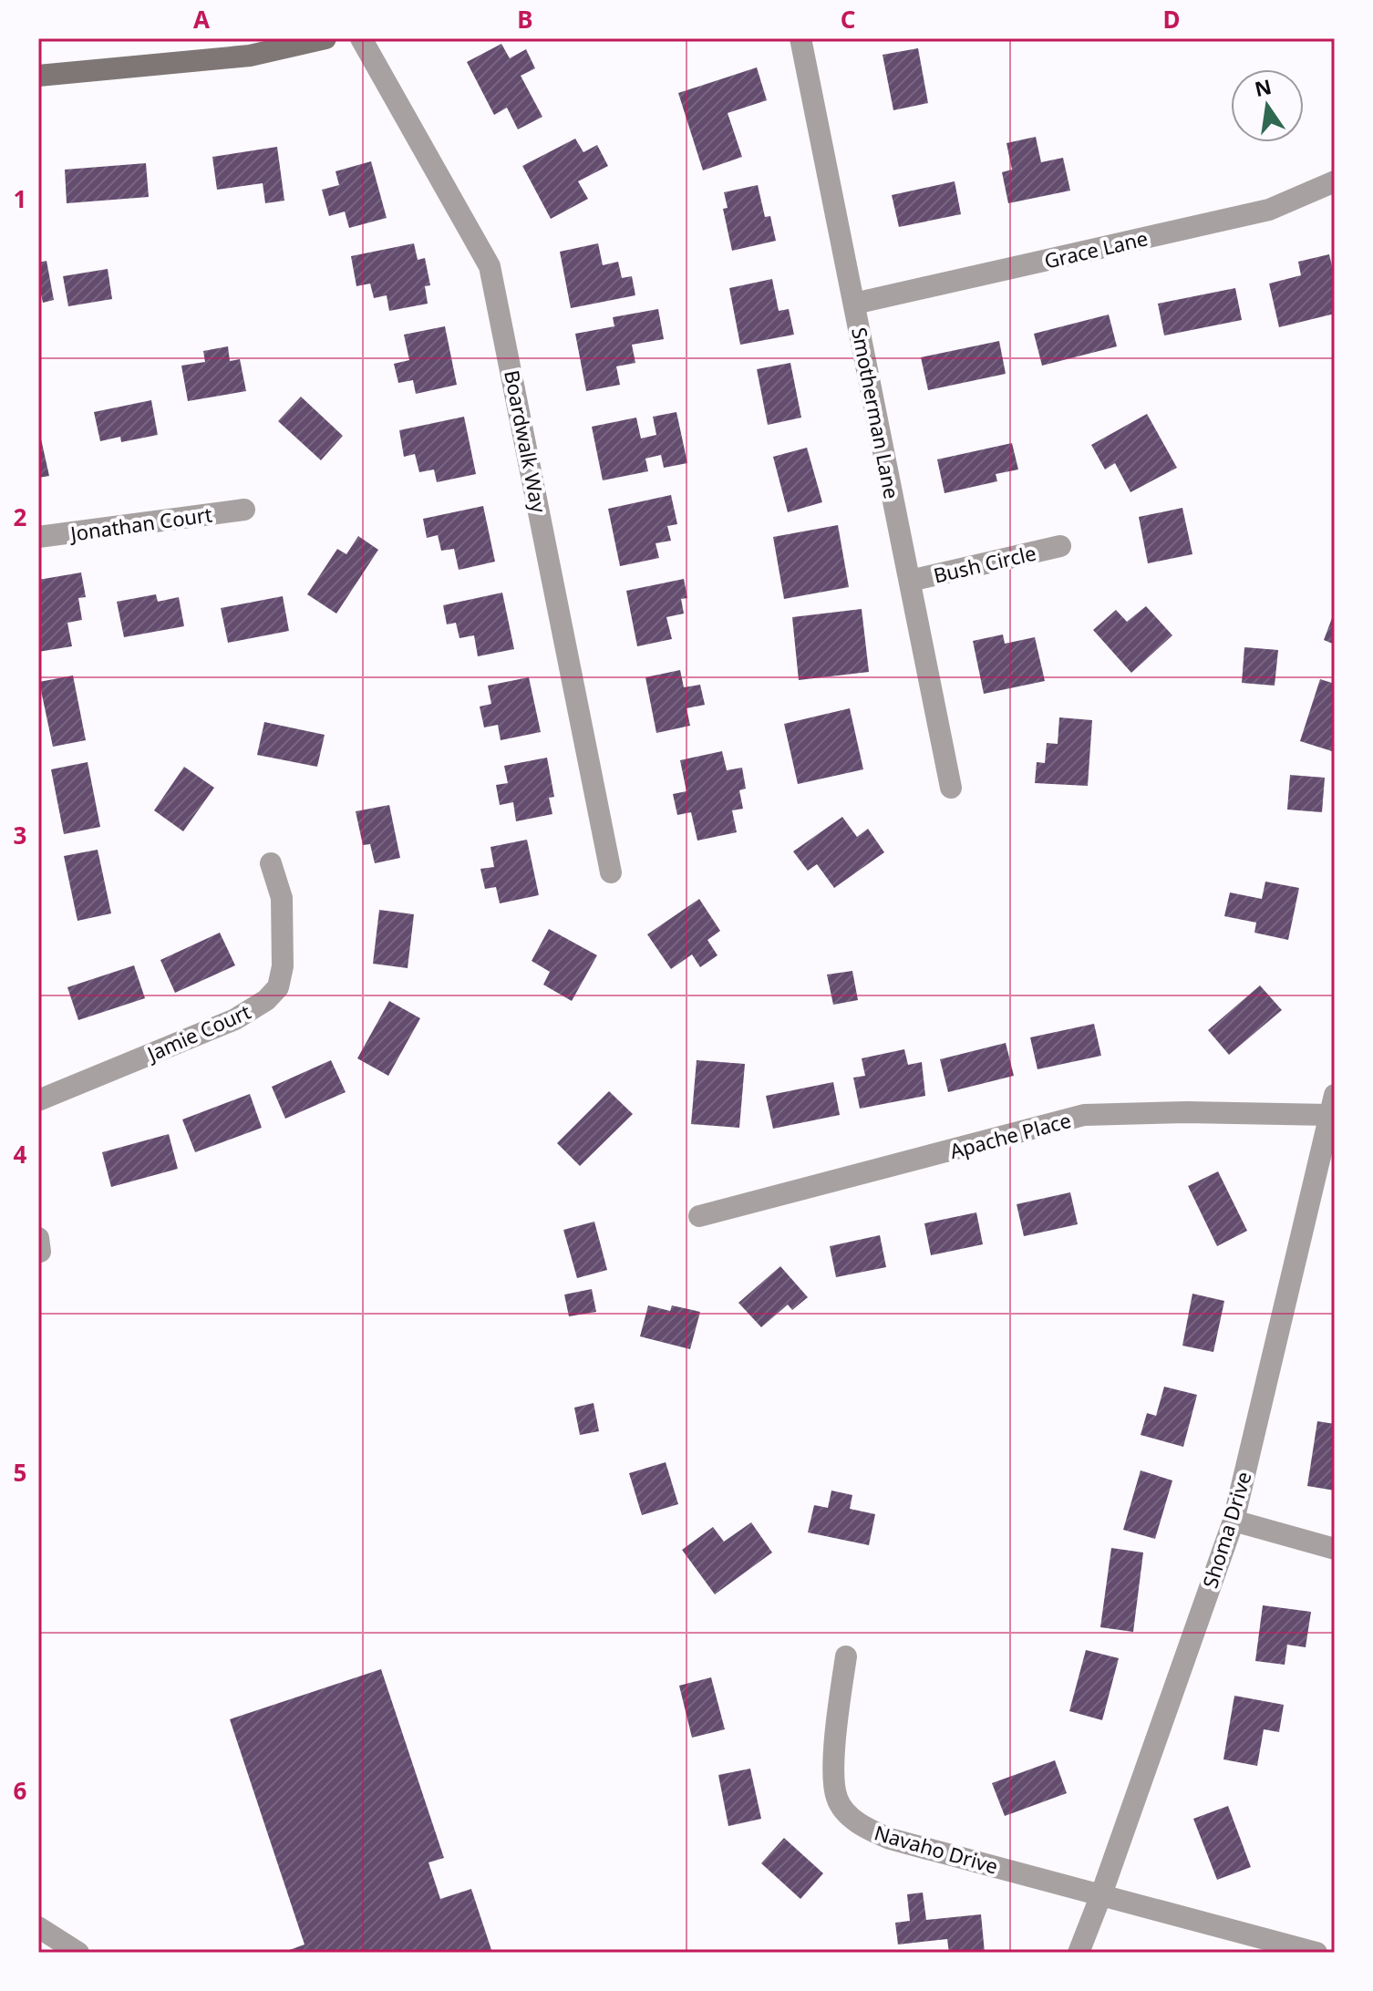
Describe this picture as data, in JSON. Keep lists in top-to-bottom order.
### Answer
{
  "streets": {
    "street": [
      "Grace Lane",
      "Smotherman Lane",
      "Boardwalk Way",
      "Jonathan Court",
      "Bush Circle",
      "Jamie Court",
      "Apache Place",
      "Shoma Drive",
      "Navaho Drive"
    ]
  },
  "crossings": [
    ["Grace Lane", "Smotherman Lane"],
    ["Smotherman Lane", "Bush Circle"],
    ["Apache Place", "Shoma Drive"],
    ["Shoma Drive", "Navaho Drive"]
  ],
  "north": "top",
  "grid": {
    "columns": [
      "A",
      "B",
      "C",
      "D"
    ],
    "rows": [
      "1",
      "2",
      "3",
      "4",
      "5",
      "6"
    ]
  }
}
